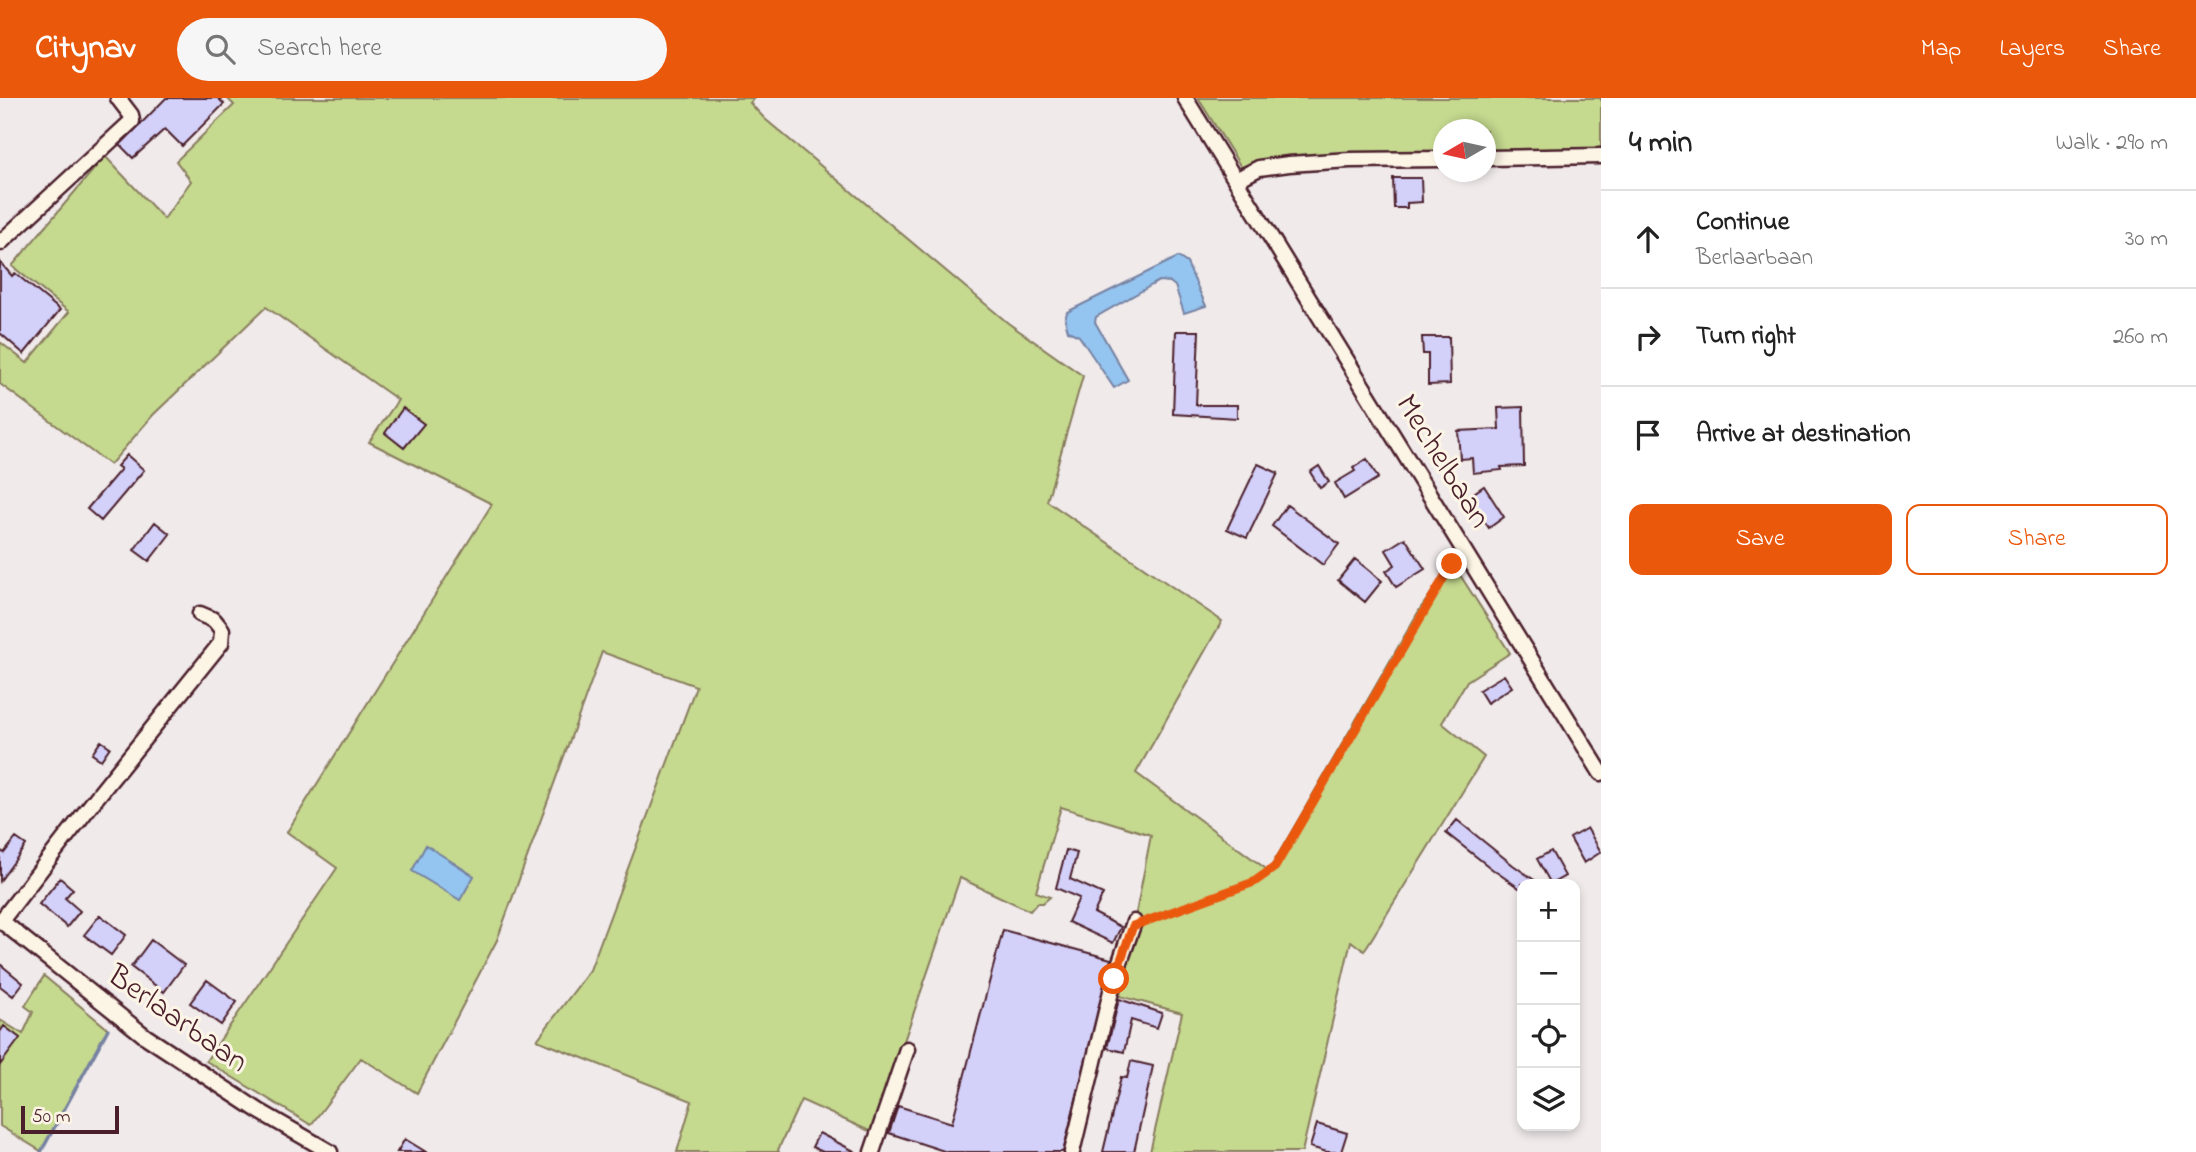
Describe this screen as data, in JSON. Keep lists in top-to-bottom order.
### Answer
{
  "streets": {
    "street": ["Mechelbaan", "Berlaarbaan"]
  },
  "scale_bar": "50 m",
  "north": "left",
  "page": {
    "header": "Citynav",
    "search": "Search here",
    "nav": ["Map", "Layers", "Share"],
    "heading": ["4 min", "Walk · 290 m"],
    "list": [
      ["Continue", "Berlaarbaan", "30 m"],
      ["Turn right", "260 m"],
      "Arrive at destination"
    ],
    "buttons": ["Save", "Share"],
    "map_buttons": ["+", "−"],
    "scale": "50 m"
  }
}
